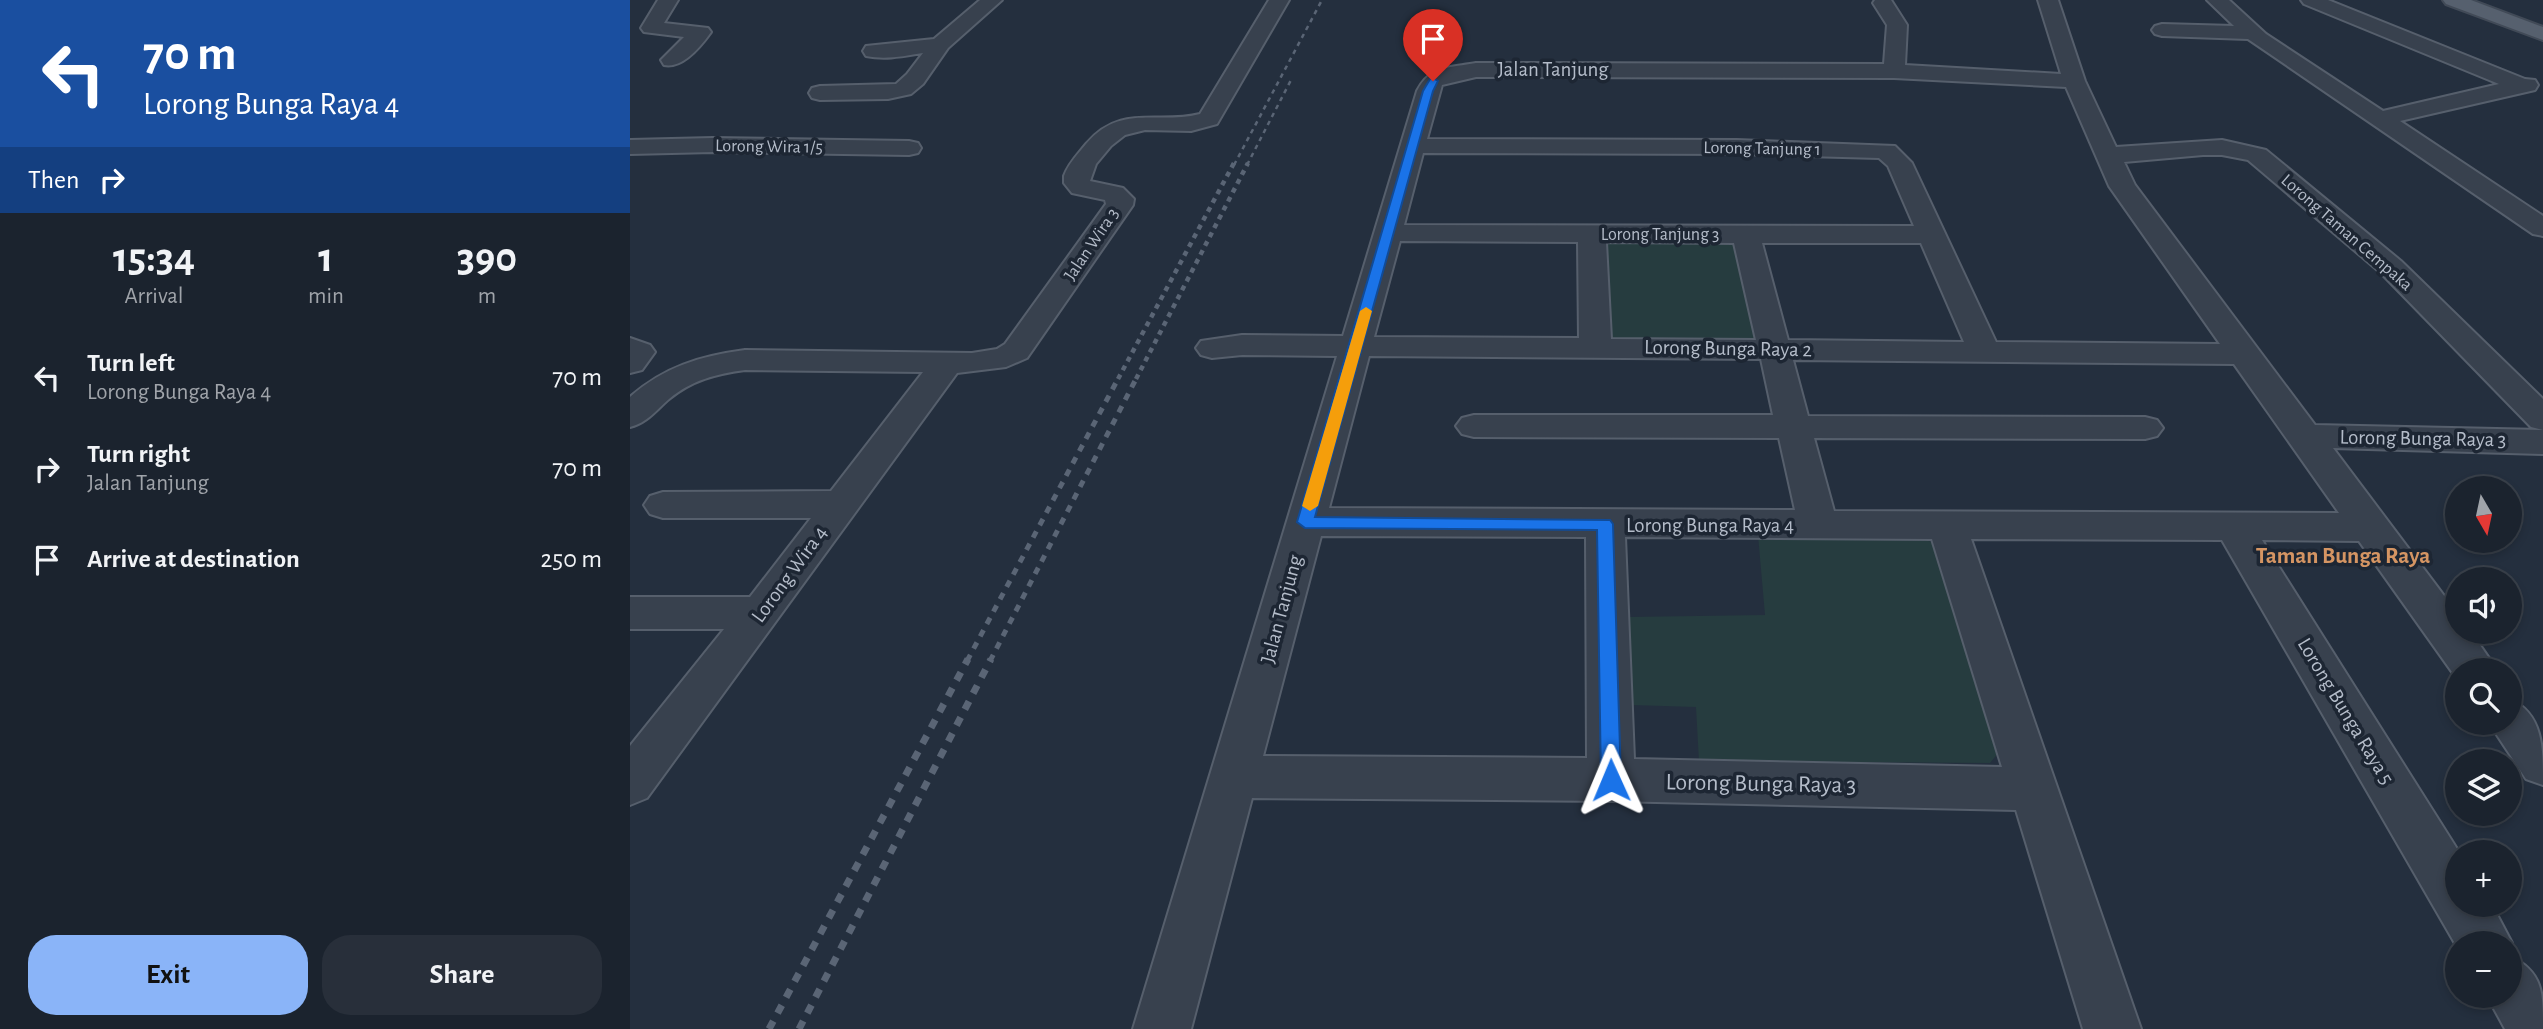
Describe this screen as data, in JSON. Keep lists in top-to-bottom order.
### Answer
{
  "streets": {
    "street": [
      "Jalan Tanjung",
      "Lorong Wira 1/5",
      "Lorong Tanjung 1",
      "Lorong Taman Cempaka",
      "Lorong Tanjung 3",
      "Jalan Wira 3",
      "Lorong Bunga Raya 2",
      "Lorong Bunga Raya 3",
      "Lorong Bunga Raya 4",
      "Lorong Wira 4",
      "Lorong Bunga Raya 5"
    ]
  },
  "crossings": [
    ["Jalan Tanjung", "Lorong Tanjung 1"],
    ["Jalan Tanjung", "Lorong Tanjung 3"],
    ["Jalan Tanjung", "Lorong Bunga Raya 2"],
    ["Jalan Tanjung", "Lorong Bunga Raya 3"],
    ["Jalan Tanjung", "Lorong Bunga Raya 4"],
    ["Lorong Tanjung 1", "Lorong Tanjung 3"],
    ["Lorong Tanjung 1", "Lorong Bunga Raya 2"],
    ["Jalan Wira 3", "Lorong Wira 4"],
    ["Lorong Bunga Raya 4", "Lorong Bunga Raya 5"]
  ],
  "districts": ["Taman Bunga Raya"],
  "north": "bottom",
  "page": {
    "turn": ["70 m", "Lorong Bunga Raya 4"],
    "then": "Then",
    "eta": [
      "15:34",
      "Arrival",
      "1",
      "min",
      "390",
      "m"
    ],
    "list": [
      {
        "name": "Turn left",
        "note": "Lorong Bunga Raya 4",
        "value": "70 m"
      },
      {
        "name": "Turn right",
        "note": "Jalan Tanjung",
        "value": "70 m"
      },
      {
        "name": "Arrive at destination",
        "value": "250 m"
      }
    ],
    "map_buttons": ["+", "−"],
    "buttons": ["Exit", "Share"]
  }
}
